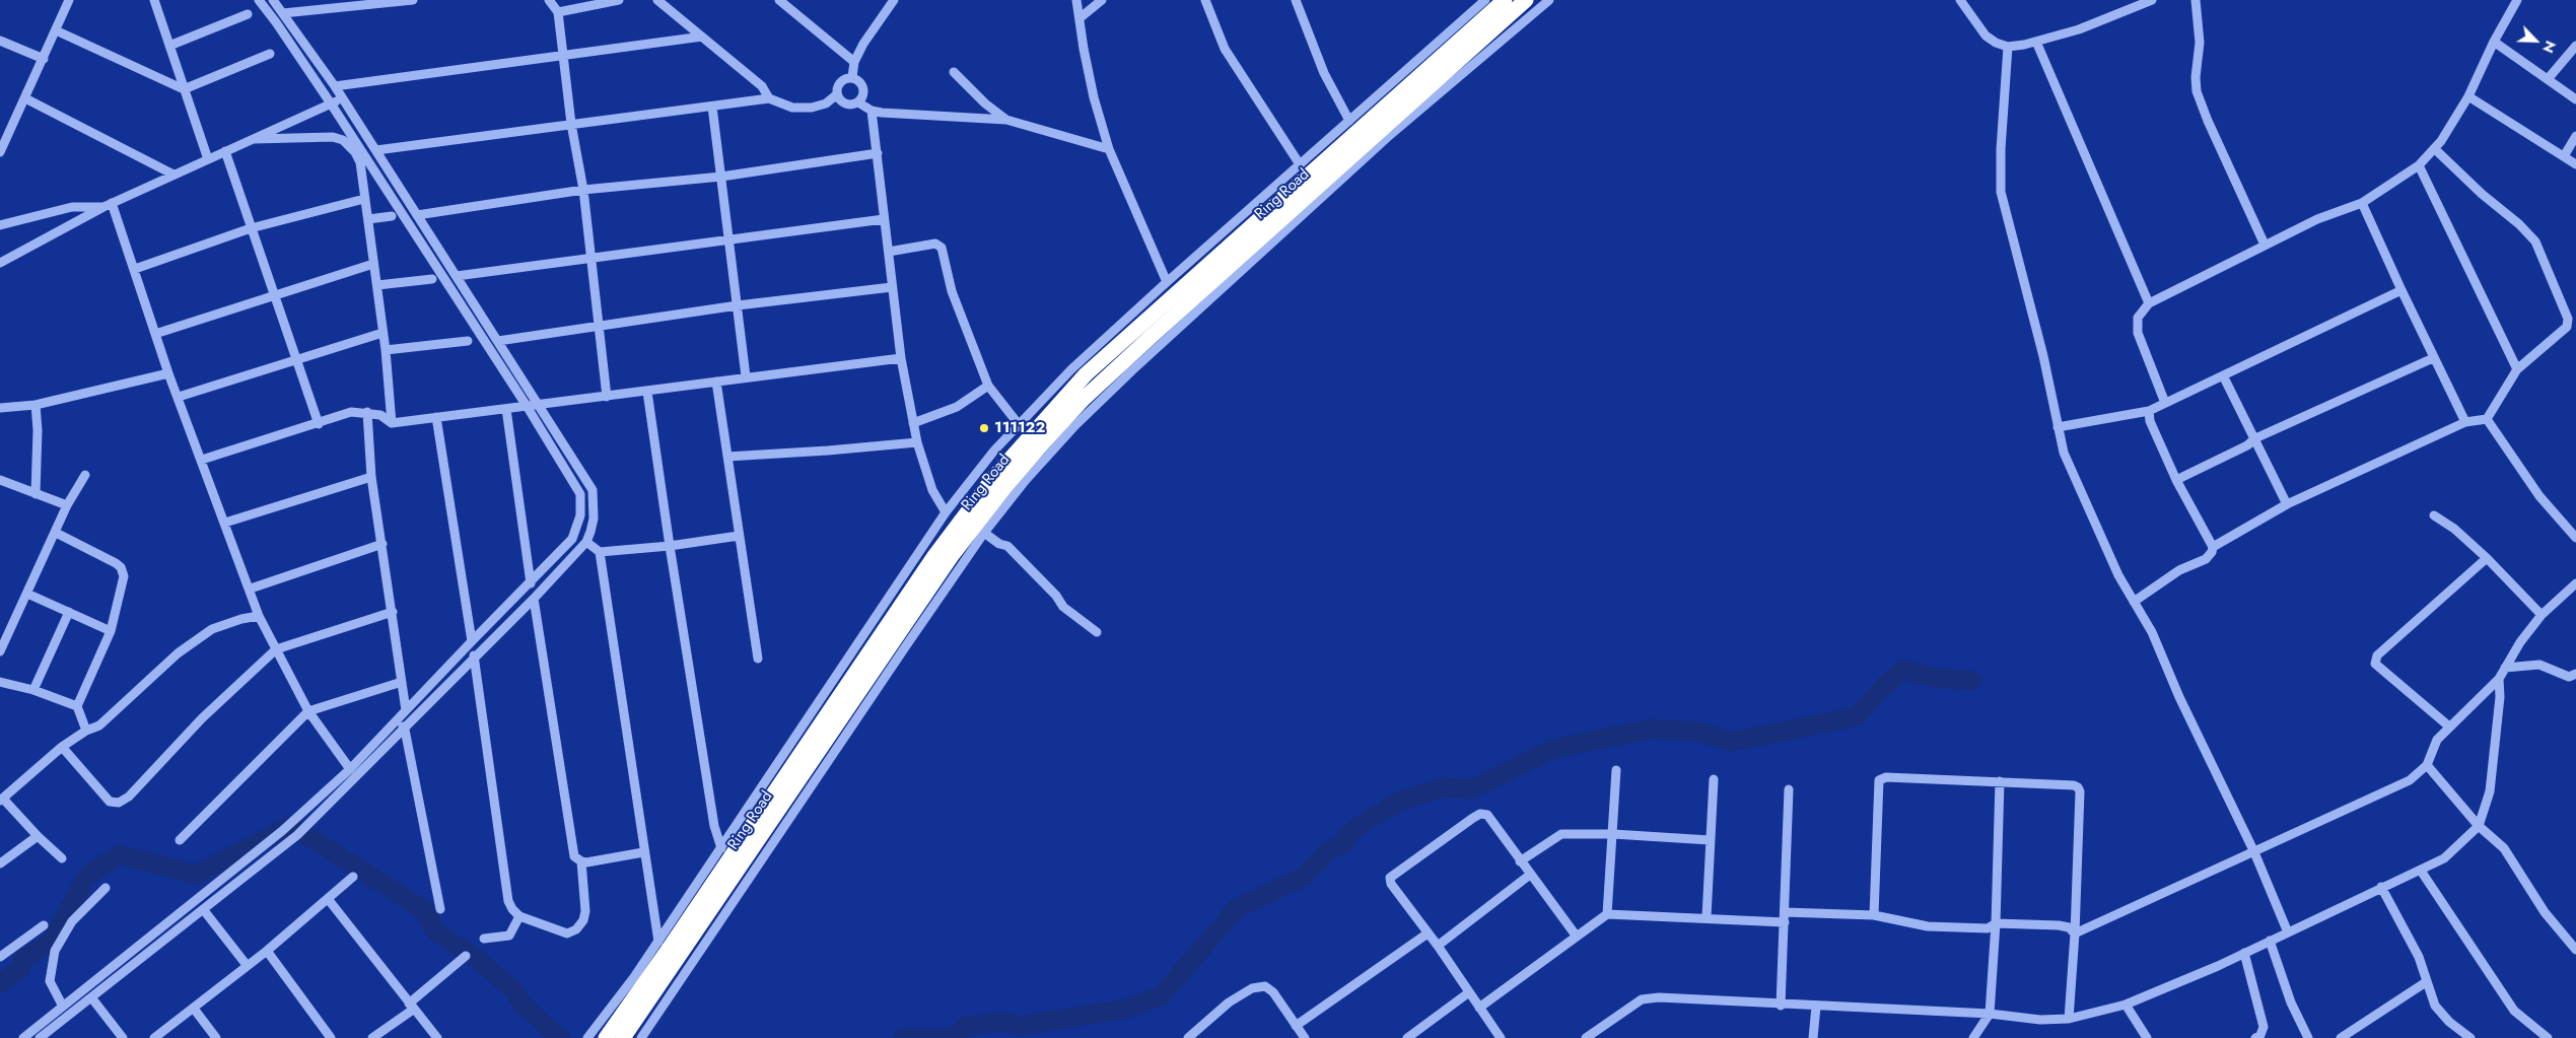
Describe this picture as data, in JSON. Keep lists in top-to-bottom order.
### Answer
{
  "streets": {
    "highway": ["Ring Road"]
  },
  "places": ["111122"],
  "north": "bottom right"
}
